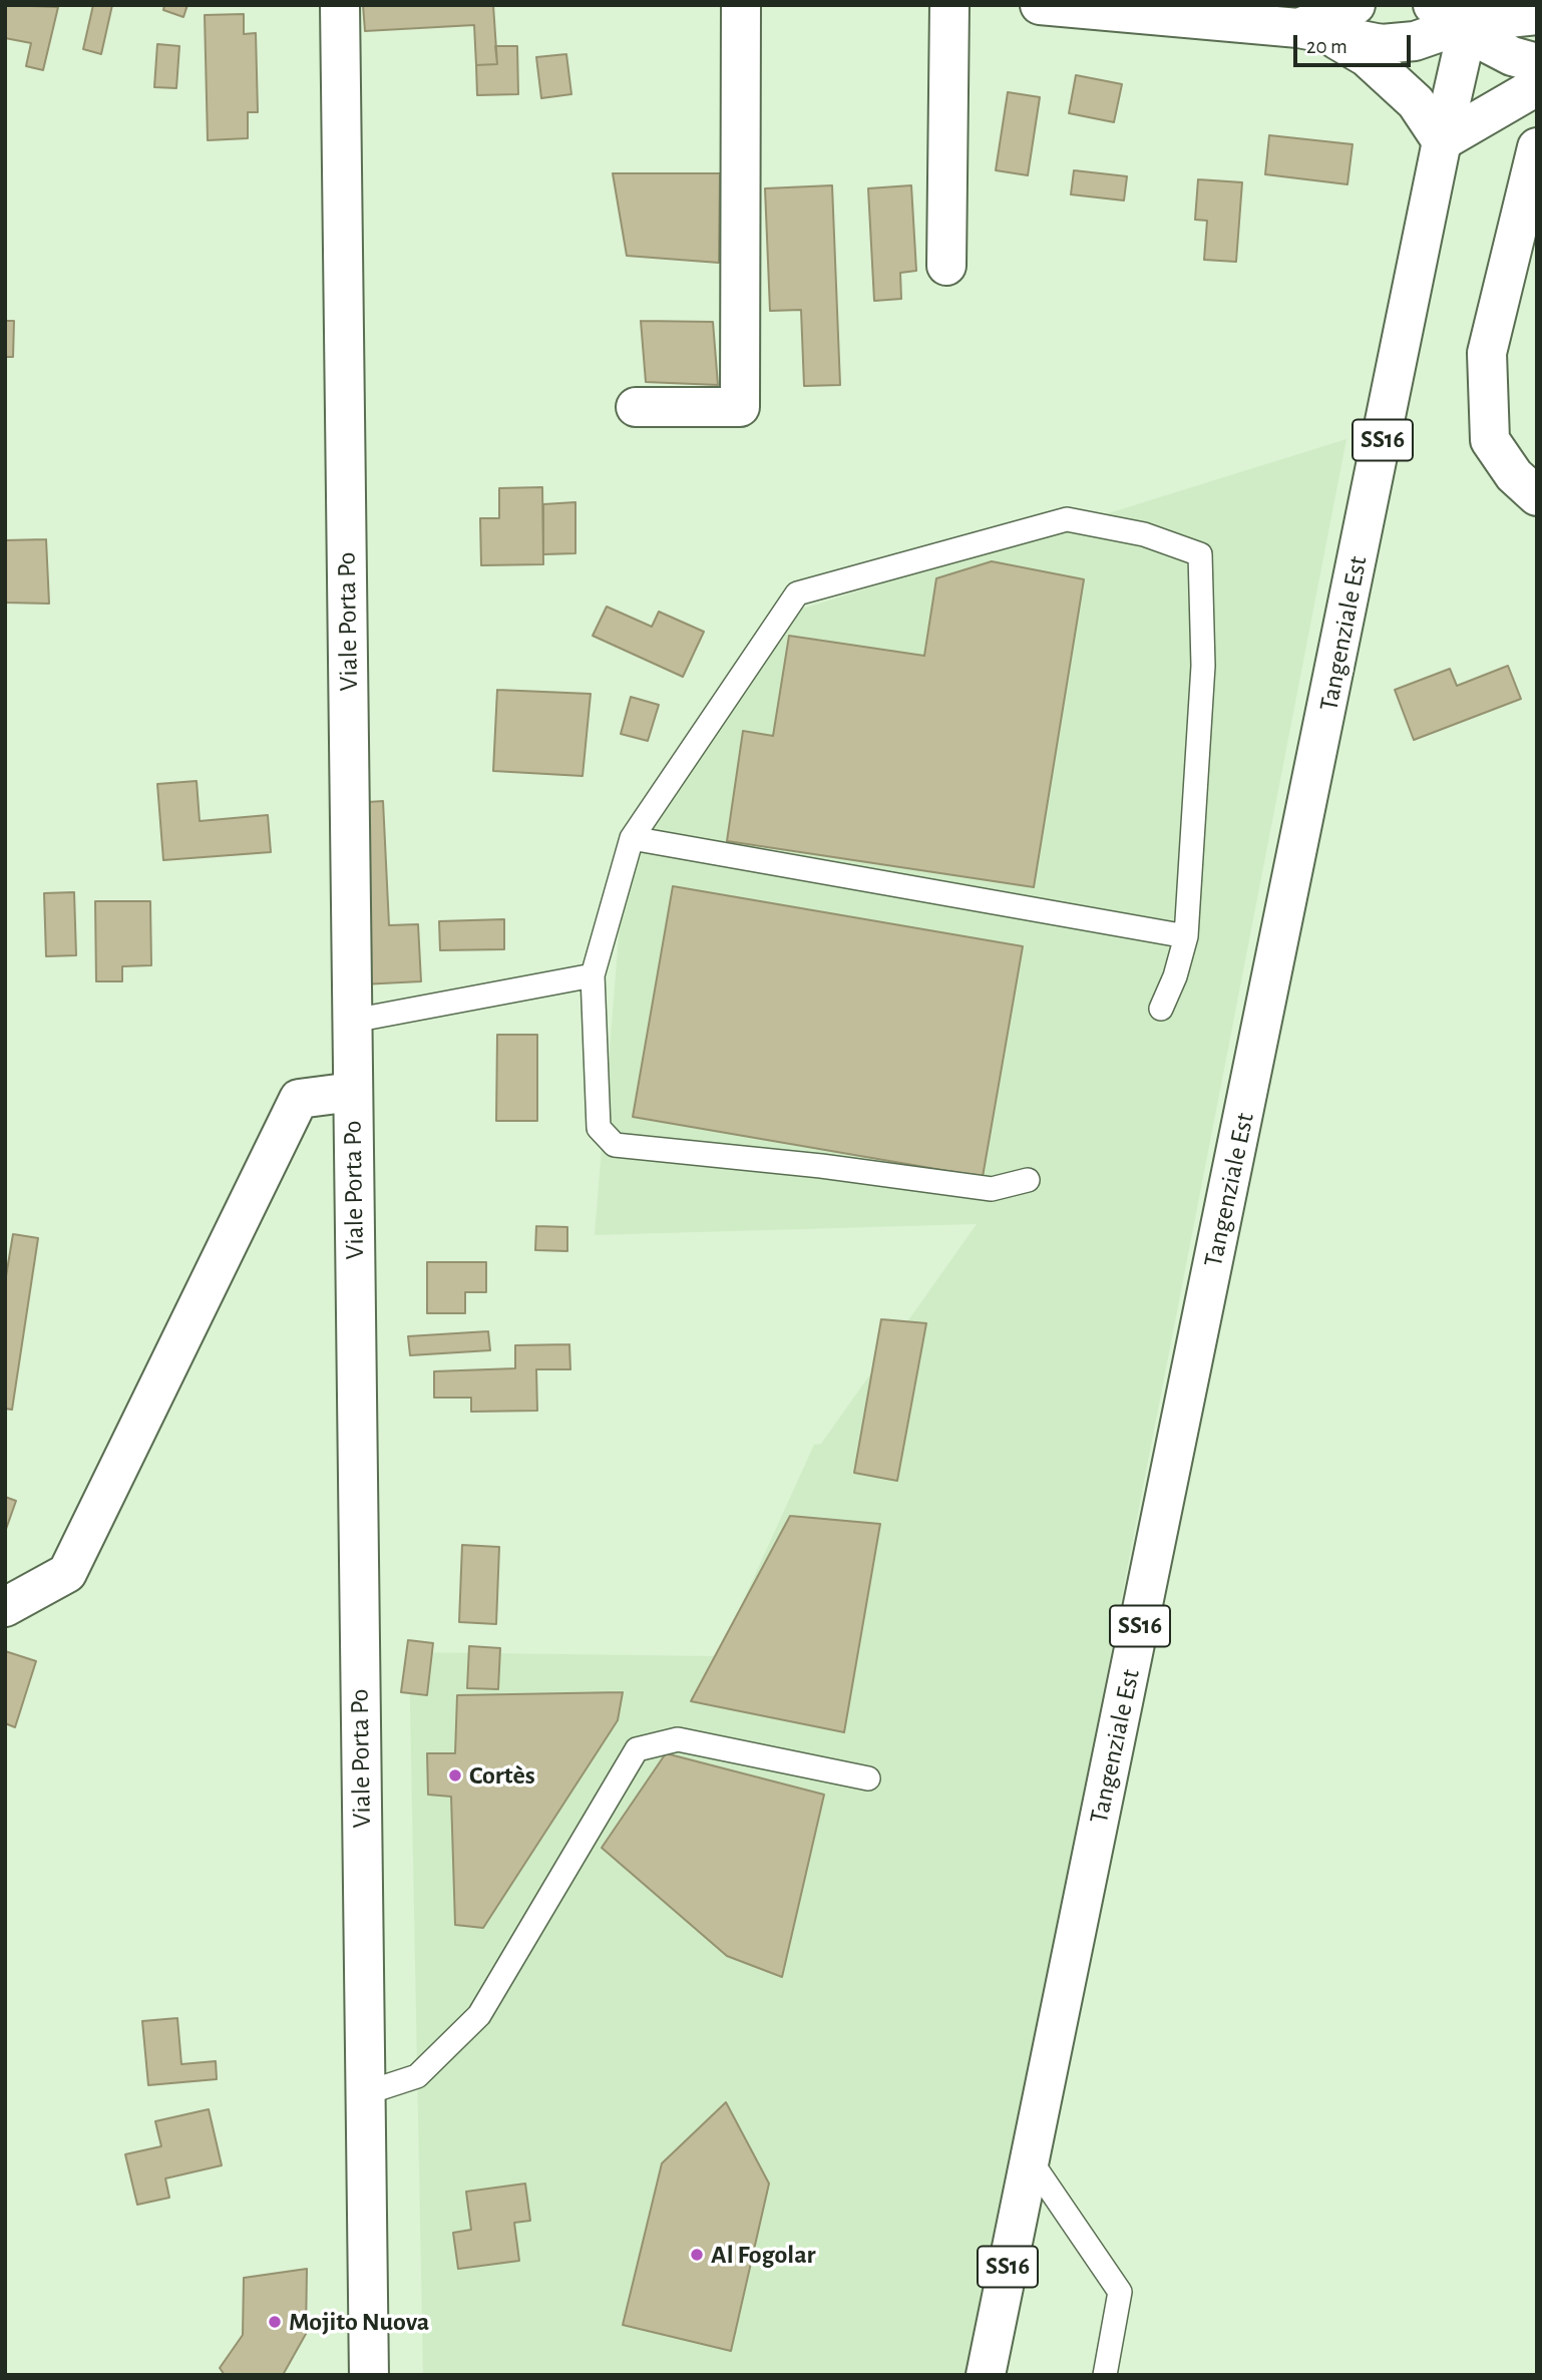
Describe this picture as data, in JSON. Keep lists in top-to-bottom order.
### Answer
{
  "streets": {
    "main road": ["SS16", "Viale Porta Po", "Tangenziale Est"]
  },
  "places": ["Cortès", "Al Fogolar", "Mojito Nuova"],
  "scale_bar": "20 m"
}
